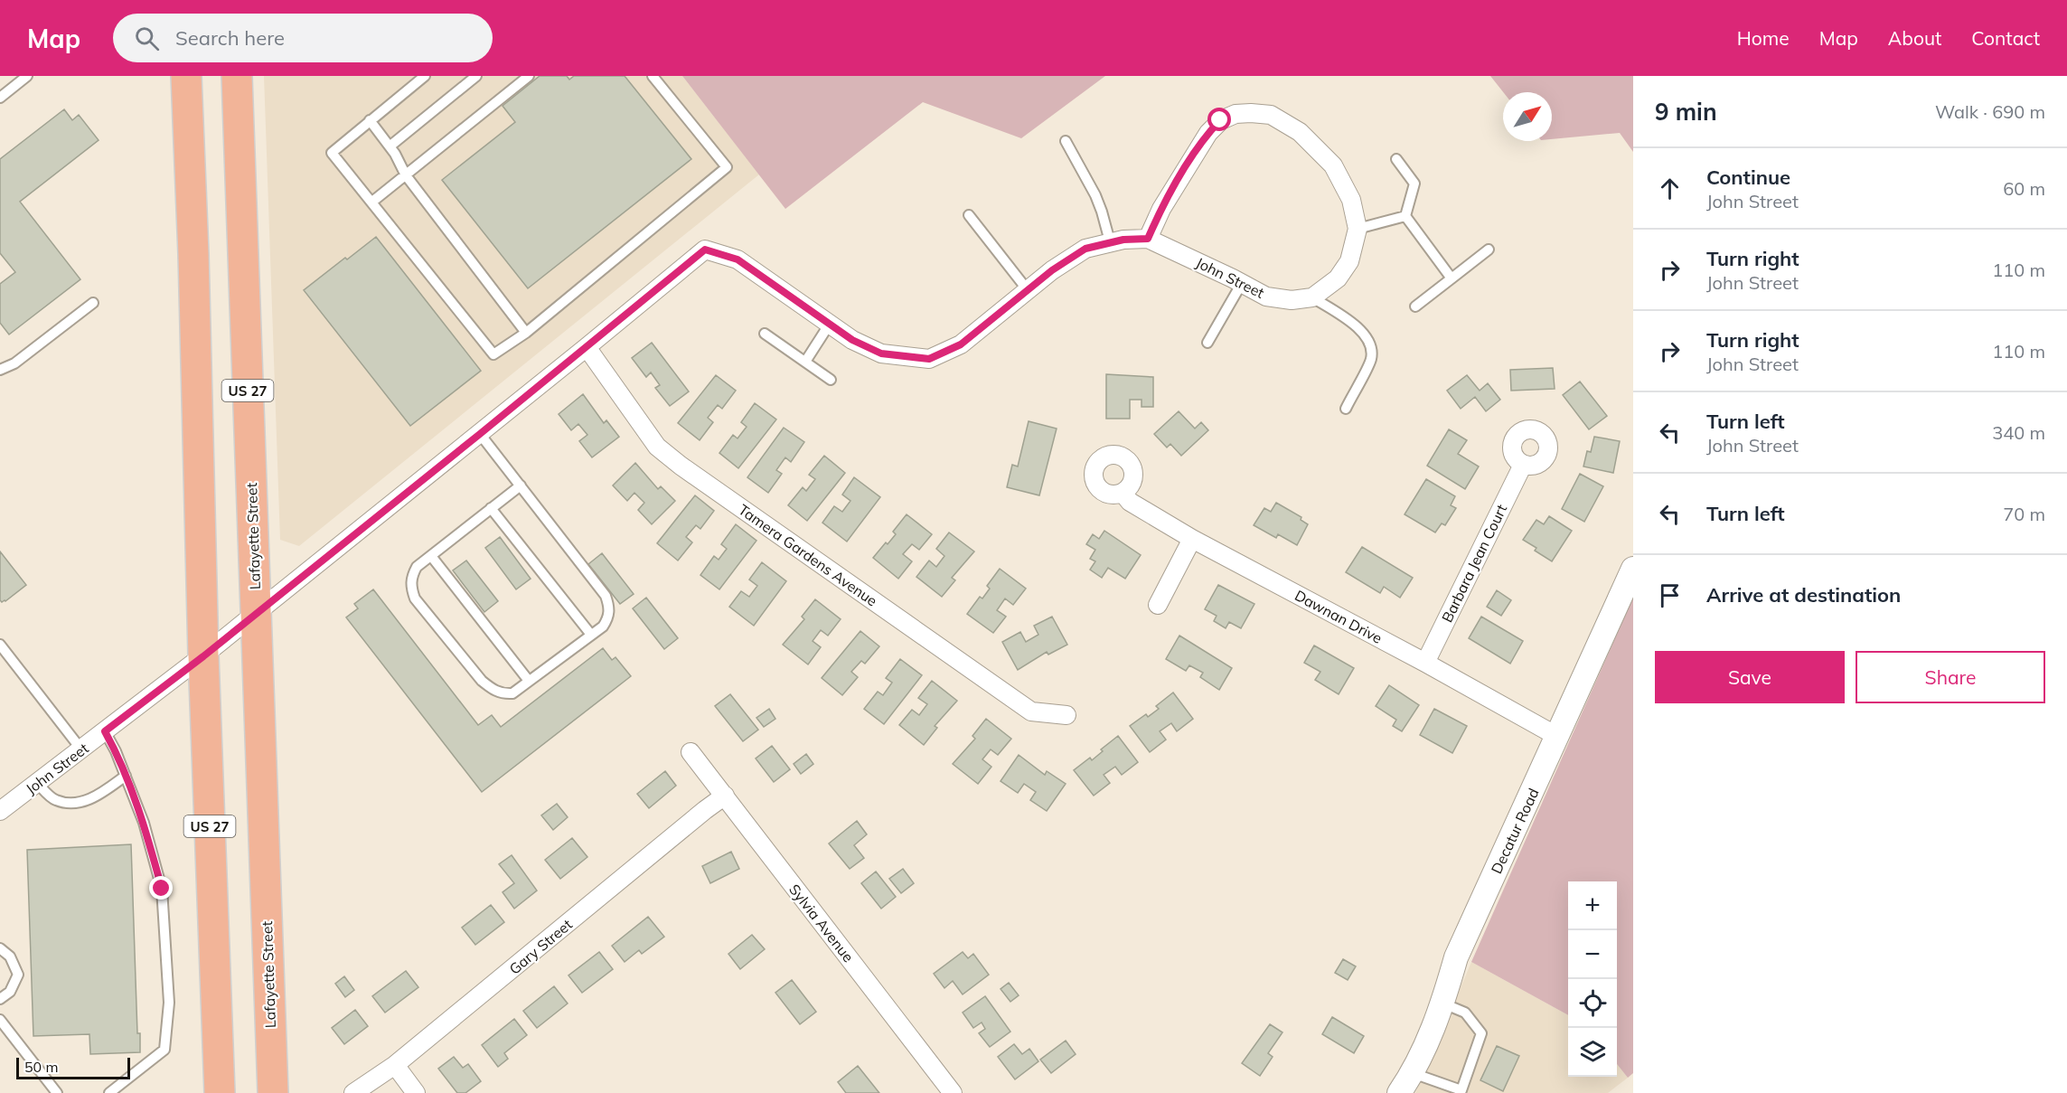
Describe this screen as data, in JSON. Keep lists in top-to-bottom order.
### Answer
{
  "streets": {
    "highway": ["US 27", "Lafayette Street"],
    "street": [
      "John Street",
      "Tamera Gardens Avenue",
      "Barbara Jean Court",
      "Dawnan Drive",
      "Decatur Road",
      "Sylvia Avenue",
      "Gary Street"
    ]
  },
  "crossings": [
    ["John Street", "US 27"],
    ["John Street", "Lafayette Street"],
    ["John Street", "Tamera Gardens Avenue"],
    ["Barbara Jean Court", "Dawnan Drive"],
    ["Dawnan Drive", "Decatur Road"],
    ["Sylvia Avenue", "Gary Street"]
  ],
  "scale_bar": "50 m",
  "north": "top right",
  "page": {
    "header": "Map",
    "search": "Search here",
    "nav": [
      "Home",
      "Map",
      "About",
      "Contact"
    ],
    "heading": ["9 min", "Walk · 690 m"],
    "list": [
      ["Continue", "John Street", "60 m"],
      ["Turn right", "John Street", "110 m"],
      ["Turn right", "John Street", "110 m"],
      ["Turn left", "John Street", "340 m"],
      ["Turn left", "70 m"],
      "Arrive at destination"
    ],
    "buttons": ["Save", "Share"],
    "map_buttons": ["+", "−"],
    "scale": "50 m"
  }
}
